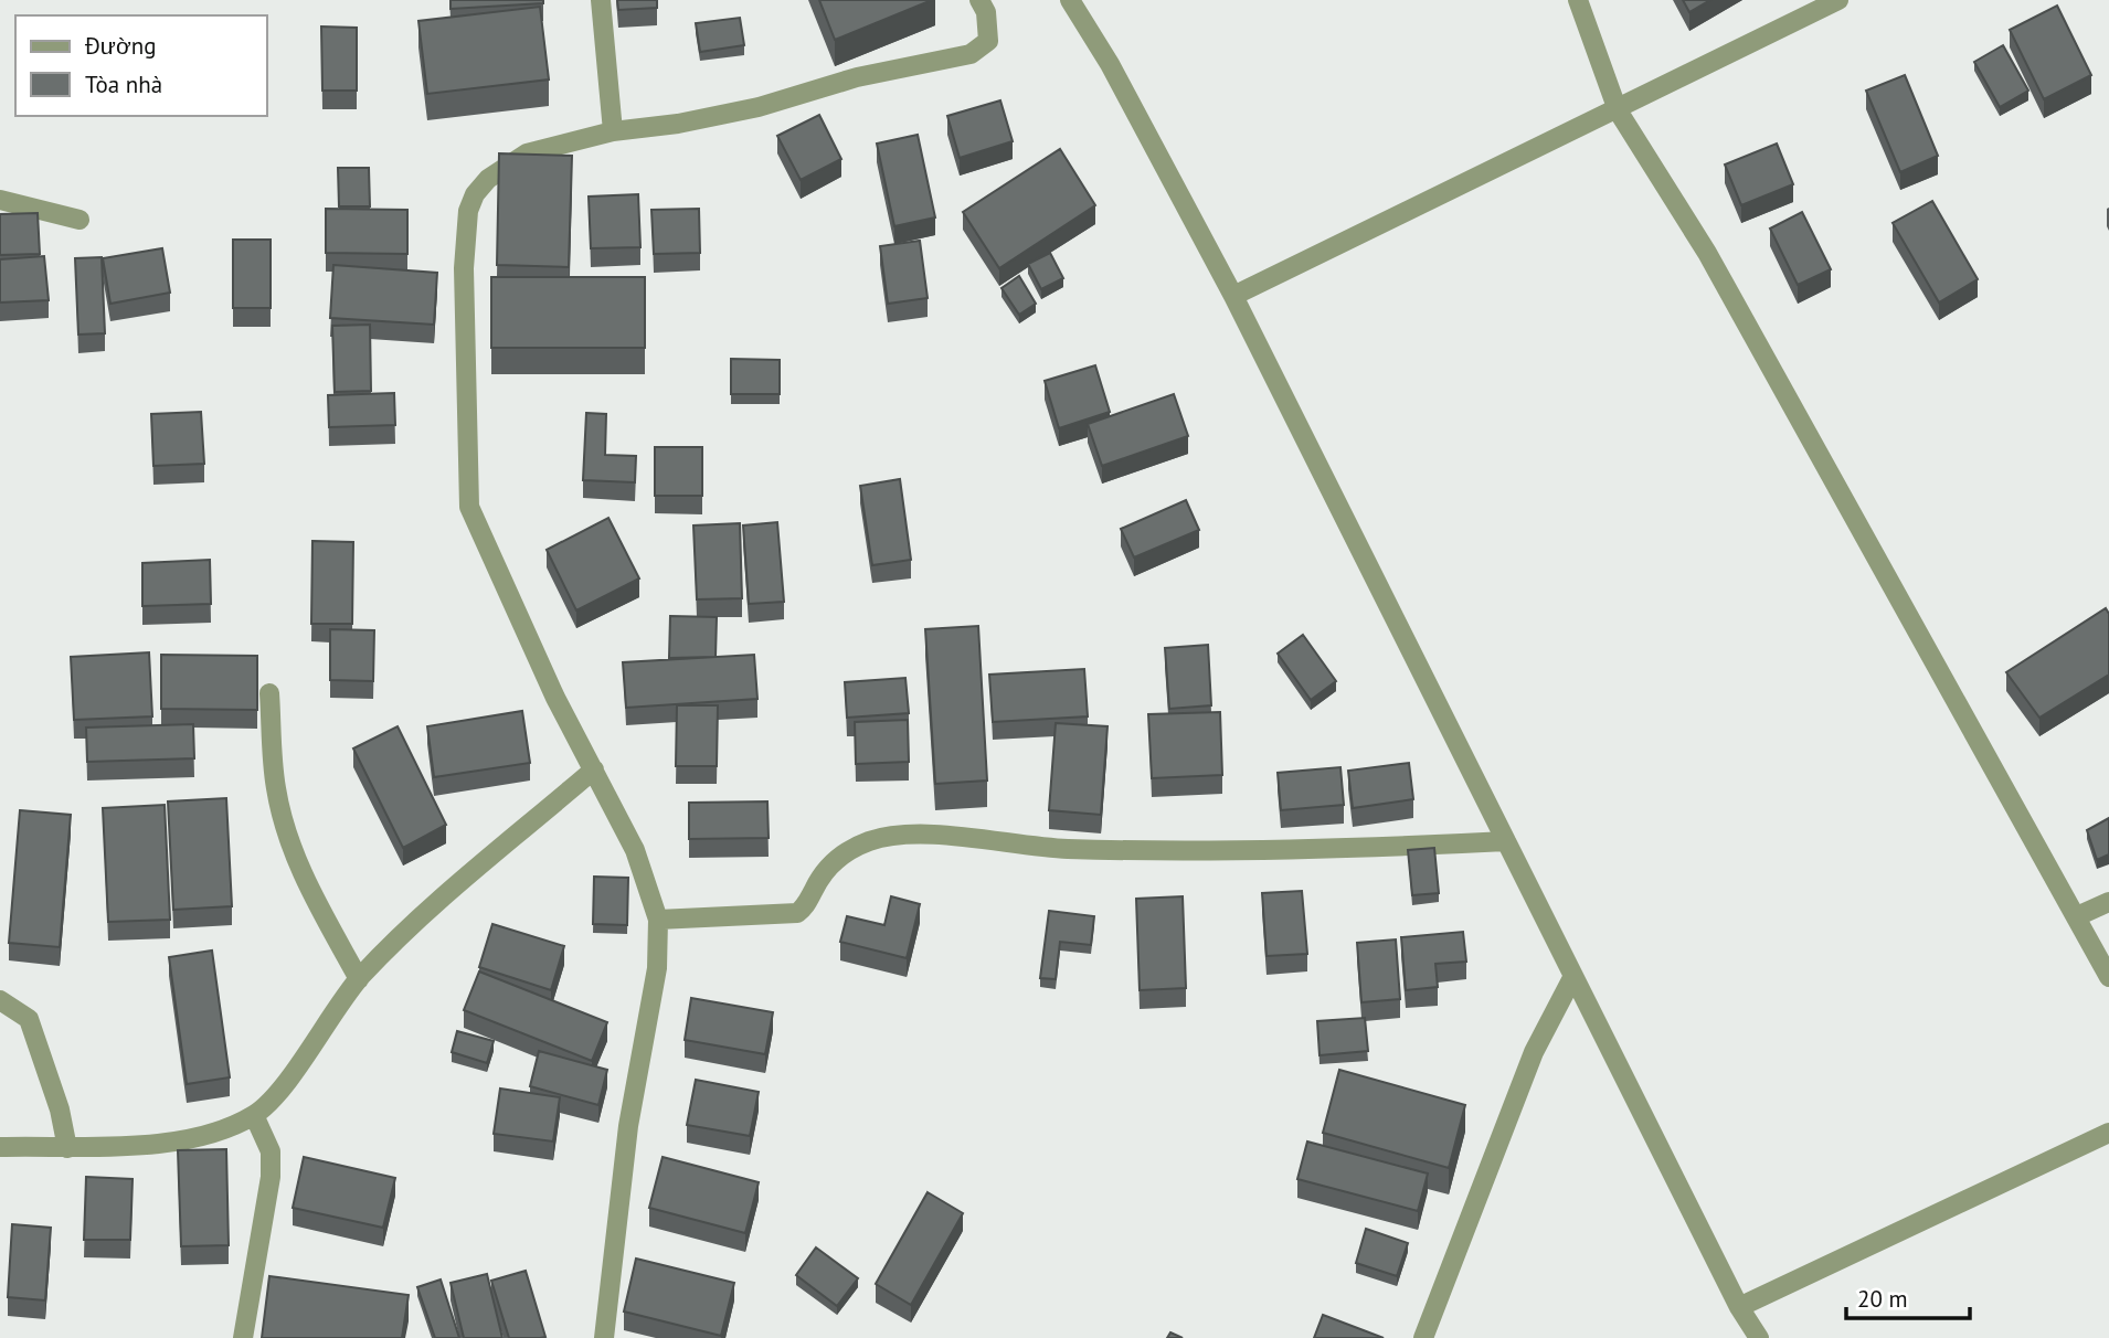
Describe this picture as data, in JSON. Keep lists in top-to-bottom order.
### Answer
{
  "legend": ["Đường", "Tòa nhà"],
  "scale_bar": "20 m"
}
